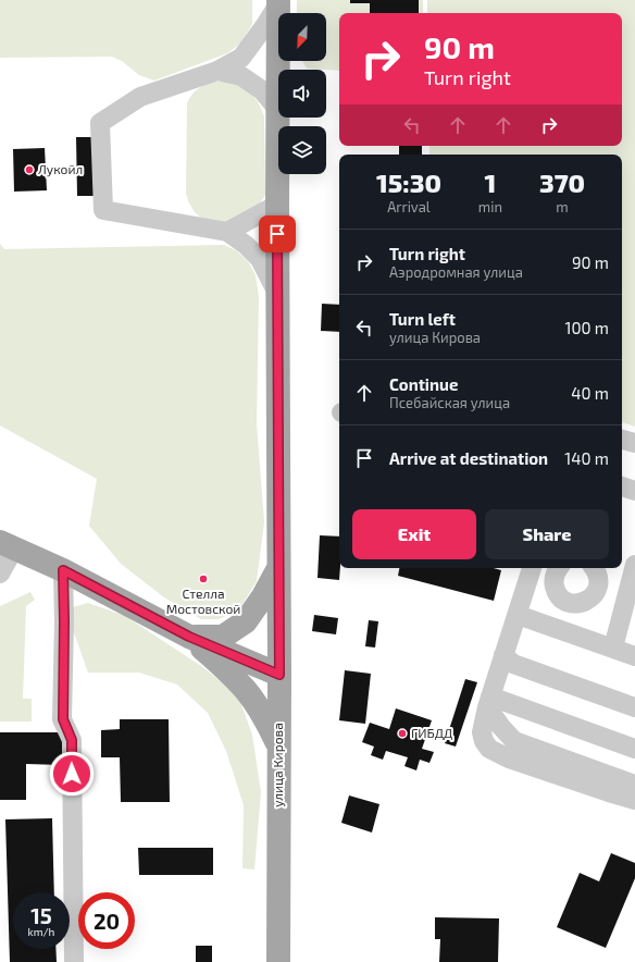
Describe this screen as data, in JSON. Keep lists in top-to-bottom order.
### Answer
{
  "streets": {
    "main road": ["улица Кирова"]
  },
  "places": ["Лукойл", "Стелла Мостовской", "ГИБДД"],
  "north": "bottom left",
  "page": {
    "turn": ["90 m", "Turn right"],
    "eta": [
      "15:30",
      "Arrival",
      "1",
      "min",
      "370",
      "m"
    ],
    "list": [
      {
        "name": "Turn right",
        "note": "Аэродромная улица",
        "value": "90 m"
      },
      {
        "name": "Turn left",
        "note": "улица Кирова",
        "value": "100 m"
      },
      {
        "name": "Continue",
        "note": "Псебайская улица",
        "value": "40 m"
      },
      {
        "name": "Arrive at destination",
        "value": "140 m"
      }
    ],
    "buttons": ["Exit", "Share"],
    "speed": "15 km/h",
    "limit": "20"
  }
}
